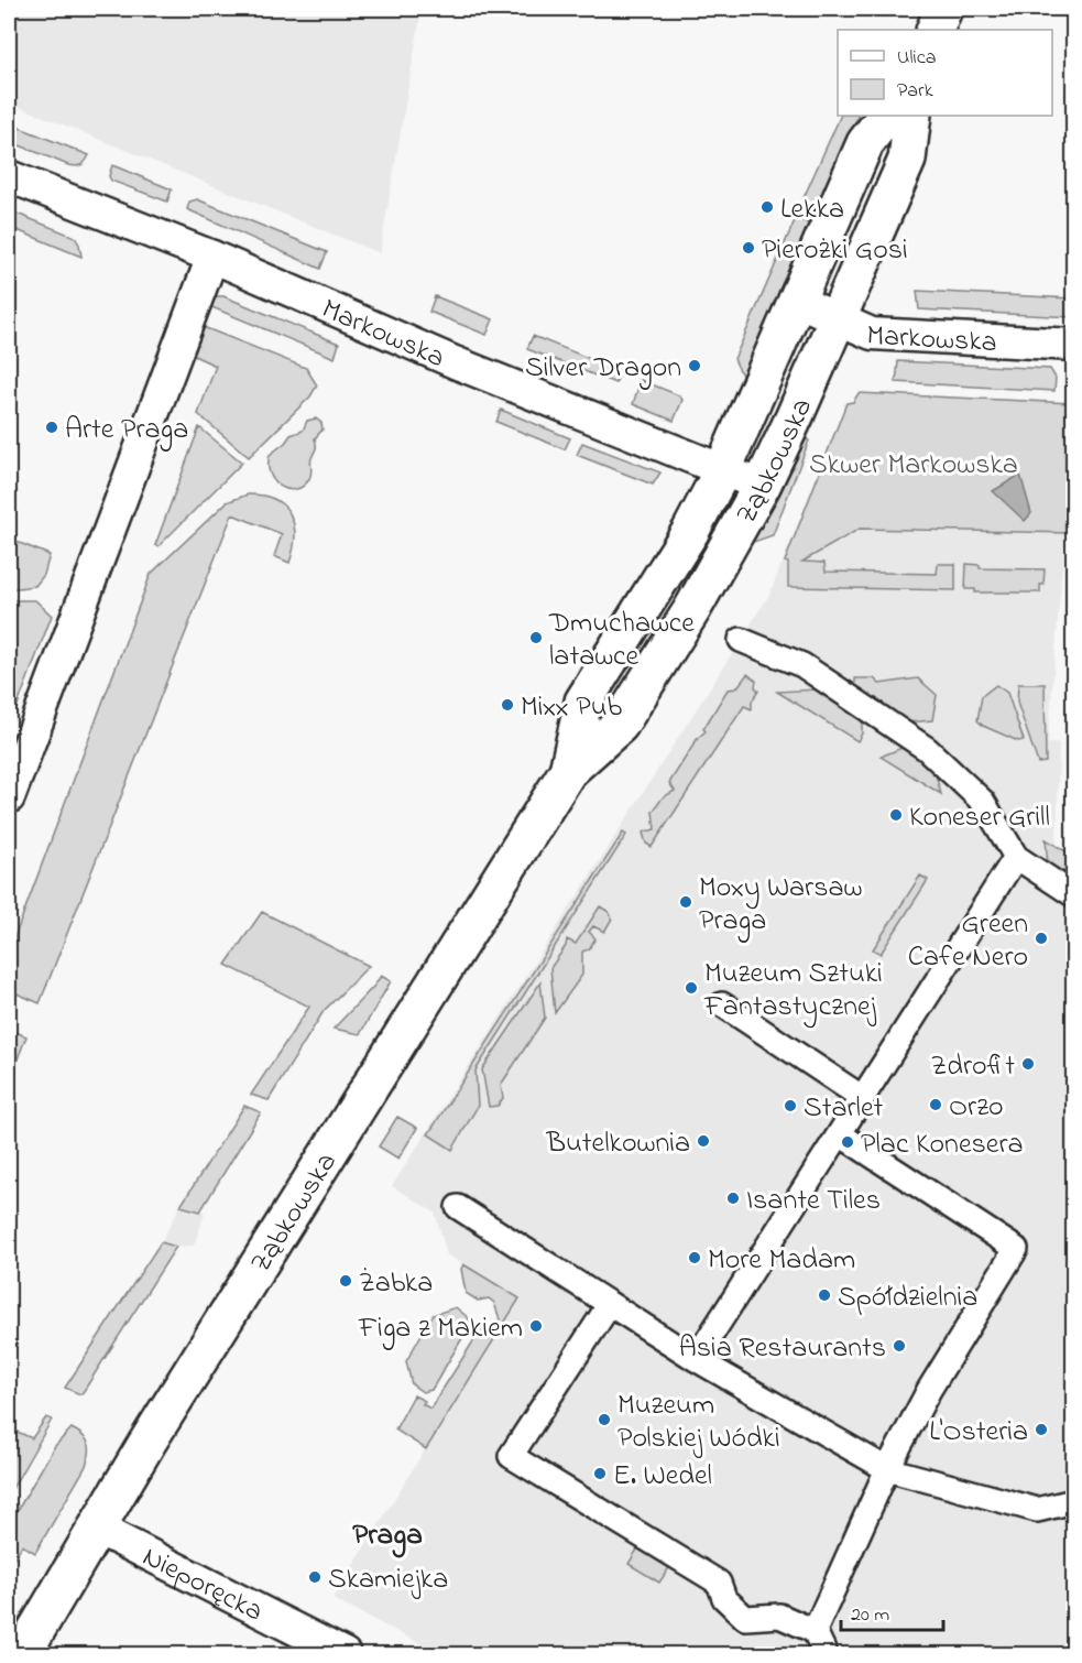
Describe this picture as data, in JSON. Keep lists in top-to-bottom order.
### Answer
{
  "streets": {
    "street": ["Markowska", "Ząbkowska", "Nieporęcka"]
  },
  "crossings": [
    ["Markowska", "Ząbkowska"],
    ["Ząbkowska", "Nieporęcka"]
  ],
  "districts": ["Praga"],
  "parks": ["Skwer Markowska"],
  "places": [
    "Lekka",
    "Pierożki Gosi",
    "Silver Dragon",
    "Arte Praga",
    "Dmuchawce latawce",
    "Mixx Pub",
    "Koneser Grill",
    "Moxy Warsaw Praga",
    "Green Cafe Nero",
    "Muzeum Sztuki Fantastycznej",
    "Zdrofit",
    "Orzo",
    "Starlet",
    "Butelkownia",
    "Plac Konesera",
    "Isante Tiles",
    "More Madam",
    "Żabka",
    "Spółdzielnia",
    "Figa z Makiem",
    "Asia Restaurants",
    "Muzeum Polskiej Wódki",
    "L'Osteria",
    "E. Wedel",
    "Skamiejka"
  ],
  "legend": ["Ulica", "Park"],
  "scale_bar": "20 m"
}
